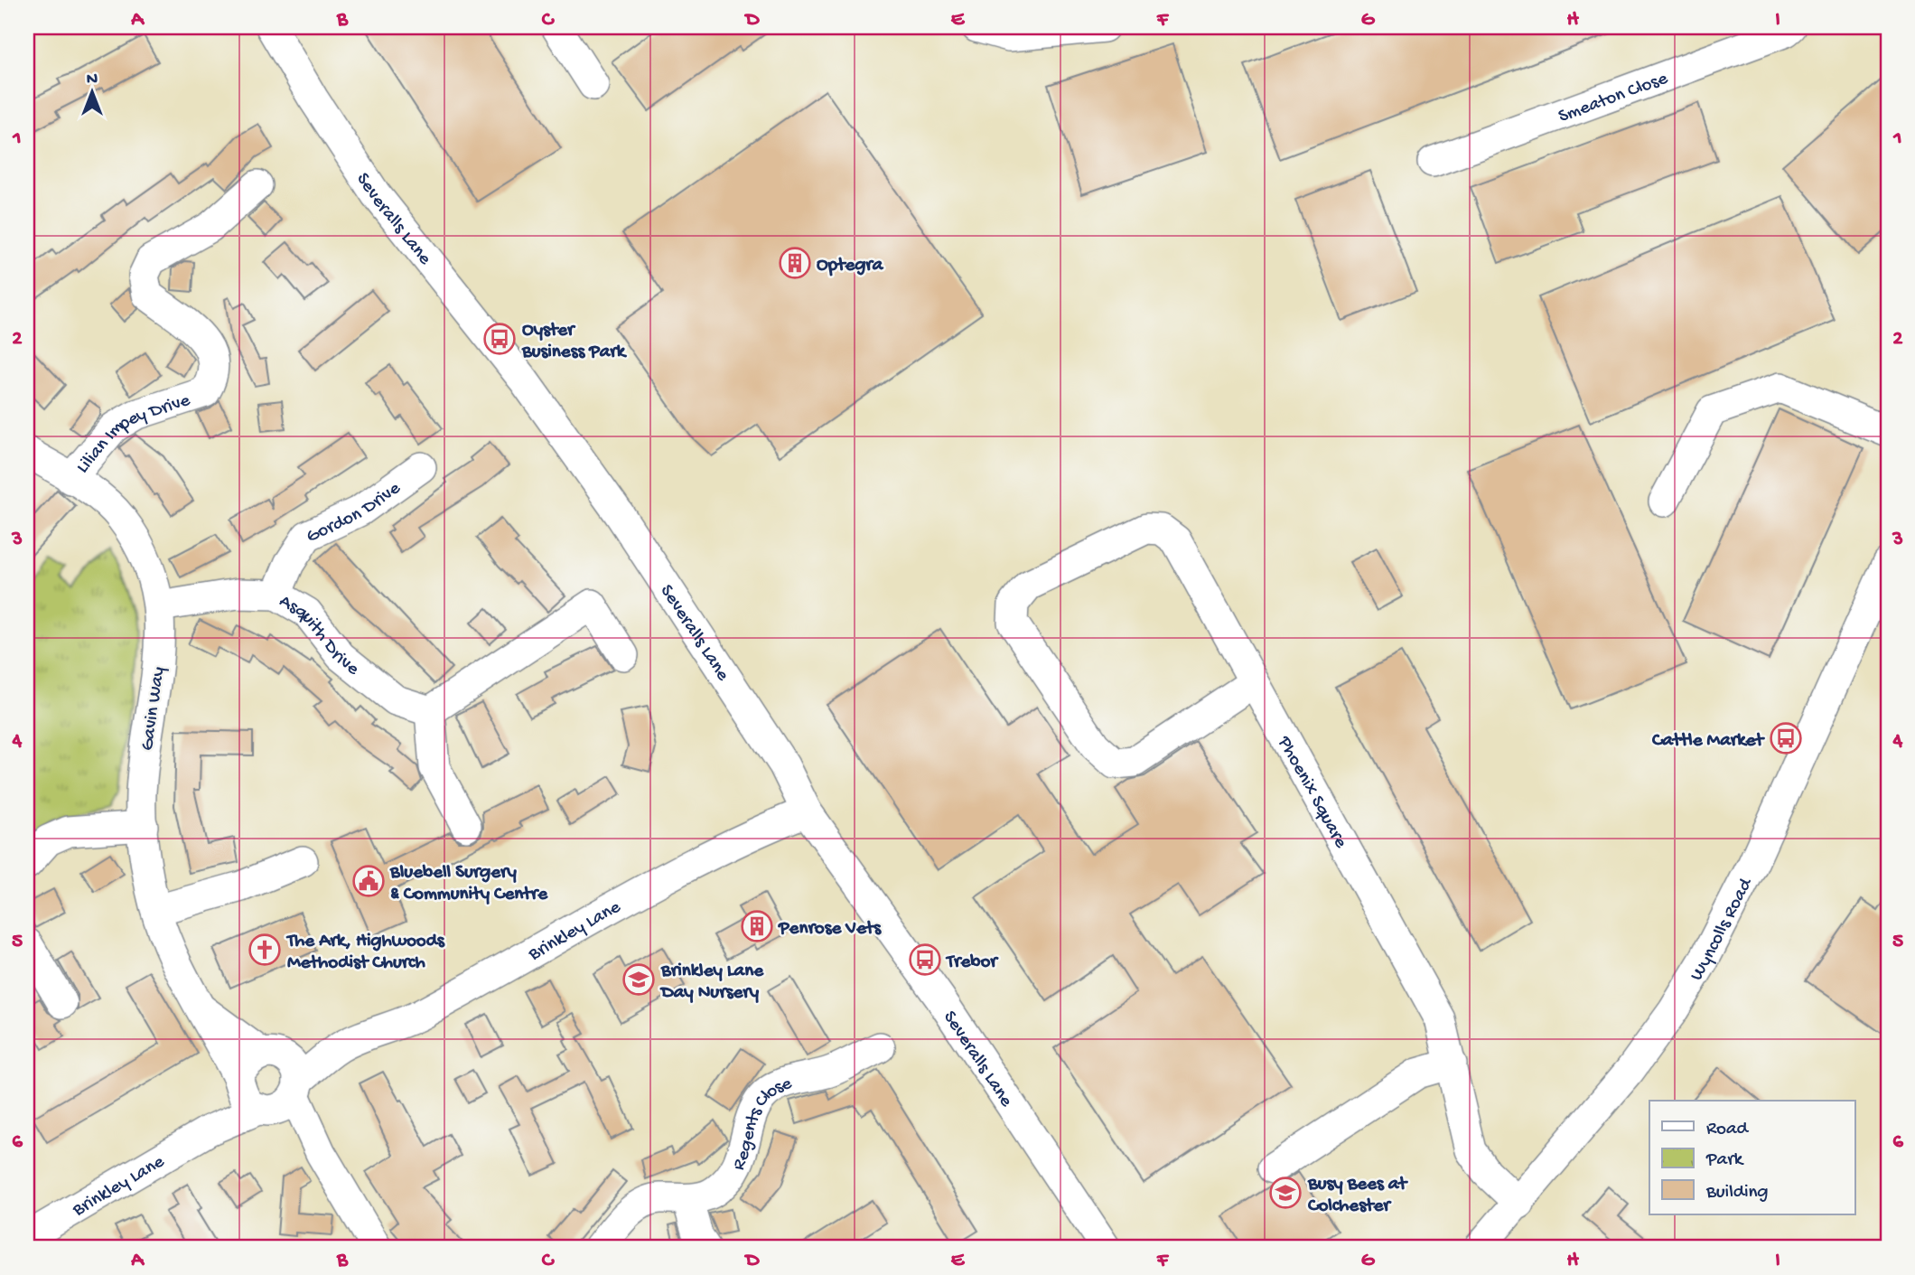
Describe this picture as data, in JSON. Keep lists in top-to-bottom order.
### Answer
{
  "streets": {
    "street": [
      "Smeaton Close",
      "Severalls Lane",
      "Lilian Impey Drive",
      "Gordon Drive",
      "Asquith Drive",
      "Gavin Way",
      "Phoenix Square",
      "Brinkley Lane",
      "Wyncolls Road",
      "Regents Close"
    ]
  },
  "crossings": [
    ["Severalls Lane", "Brinkley Lane"],
    ["Lilian Impey Drive", "Gavin Way"],
    ["Gordon Drive", "Asquith Drive"],
    ["Asquith Drive", "Gavin Way"],
    ["Gavin Way", "Brinkley Lane"],
    ["Phoenix Square", "Wyncolls Road"]
  ],
  "places": {
    "building": ["Optegra", "Penrose Vets"],
    "bus stop": ["Oyster Business Park", "Cattle Market", "Trebor"],
    "public building": ["Bluebell Surgery & Community Centre"],
    "church": ["The Ark, Highwoods Methodist Church"],
    "school or university": ["Brinkley Lane Day Nursery", "Busy Bees at Colchester"]
  },
  "legend": ["Road", "Park", "Building"],
  "north": "top",
  "grid": {
    "columns": [
      "A",
      "B",
      "C",
      "D",
      "E",
      "F",
      "G",
      "H",
      "I"
    ],
    "rows": [
      "1",
      "2",
      "3",
      "4",
      "5",
      "6"
    ]
  }
}
